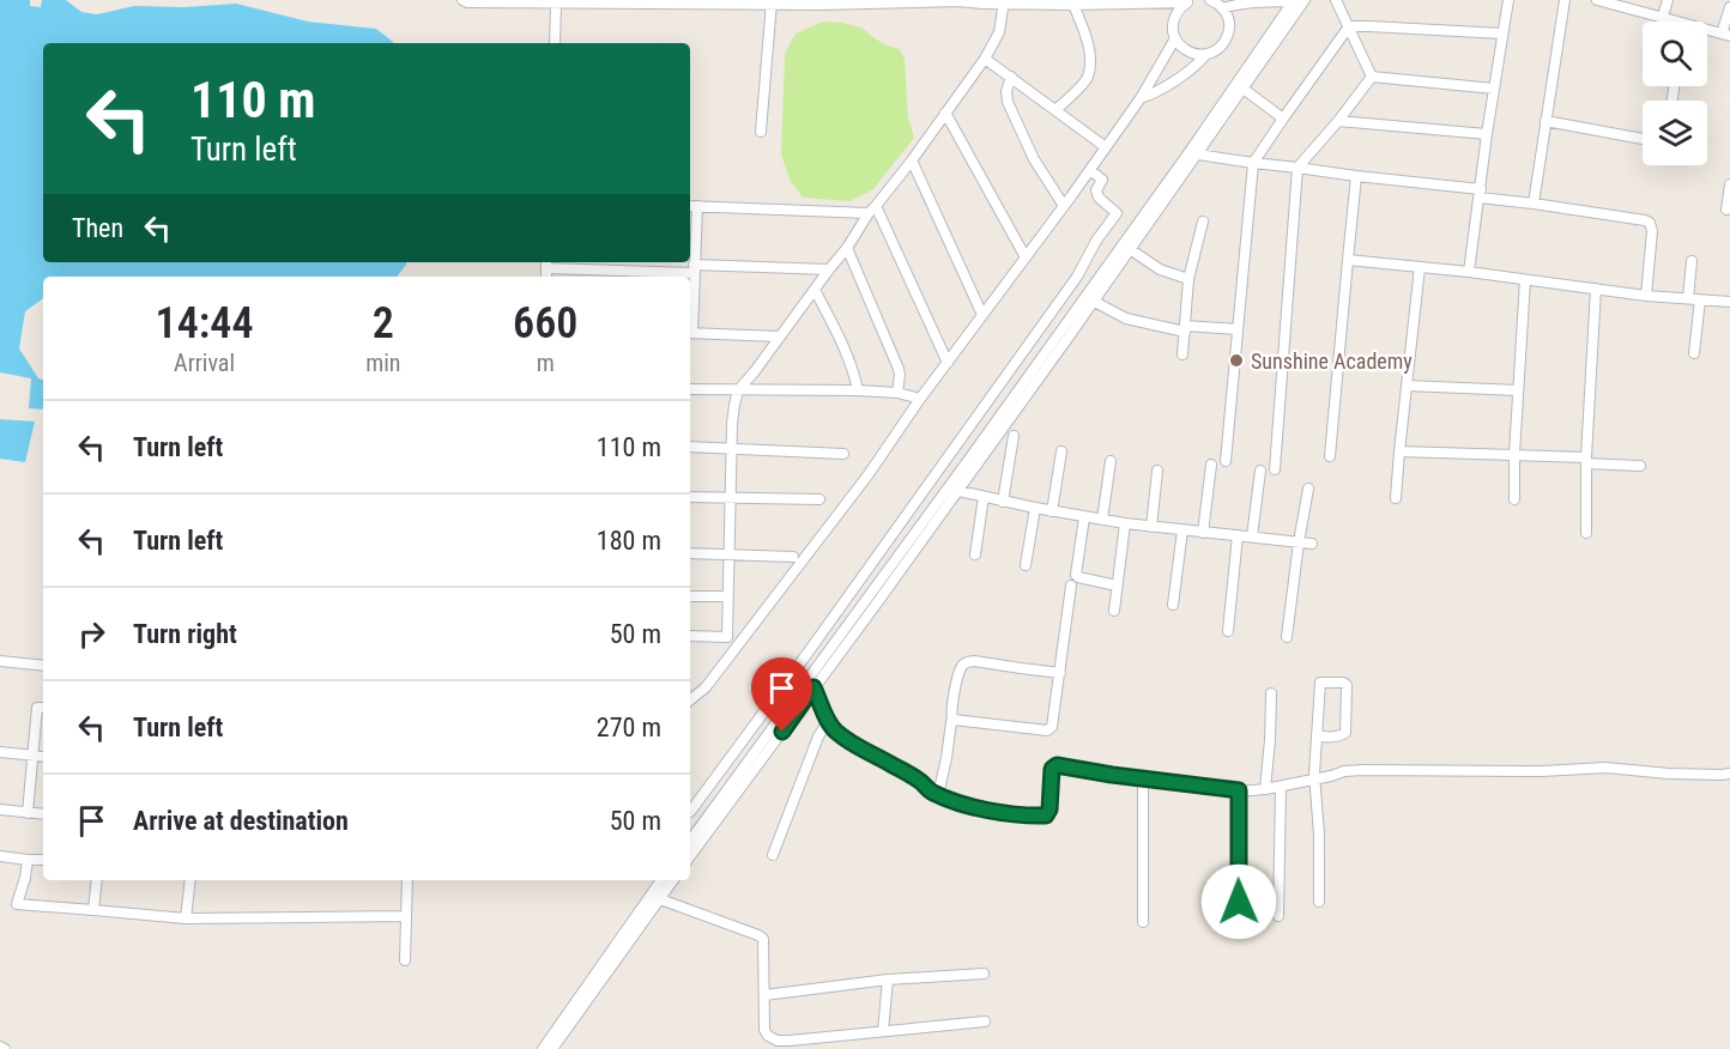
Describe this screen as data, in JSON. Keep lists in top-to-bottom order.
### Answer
{
  "places": ["Sunshine Academy"],
  "page": {
    "turn": ["110 m", "Turn left"],
    "then": "Then",
    "eta": [
      "14:44",
      "Arrival",
      "2",
      "min",
      "660",
      "m"
    ],
    "list": [
      {
        "name": "Turn left",
        "value": "110 m"
      },
      {
        "name": "Turn left",
        "value": "180 m"
      },
      {
        "name": "Turn right",
        "value": "50 m"
      },
      {
        "name": "Turn left",
        "value": "270 m"
      },
      {
        "name": "Arrive at destination",
        "value": "50 m"
      }
    ]
  }
}
